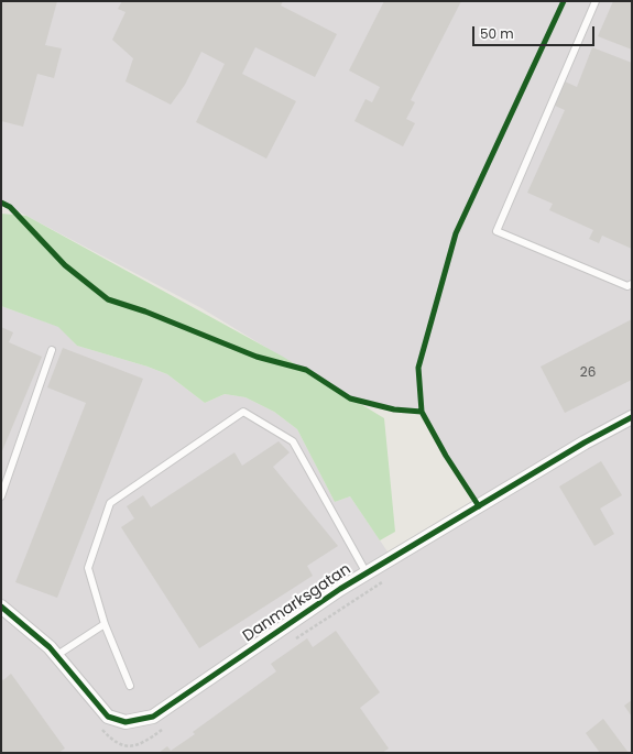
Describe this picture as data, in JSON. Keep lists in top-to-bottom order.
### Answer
{
  "streets": {
    "street": ["Danmarksgatan"]
  },
  "house_numbers": ["26"],
  "scale_bar": "50 m"
}
